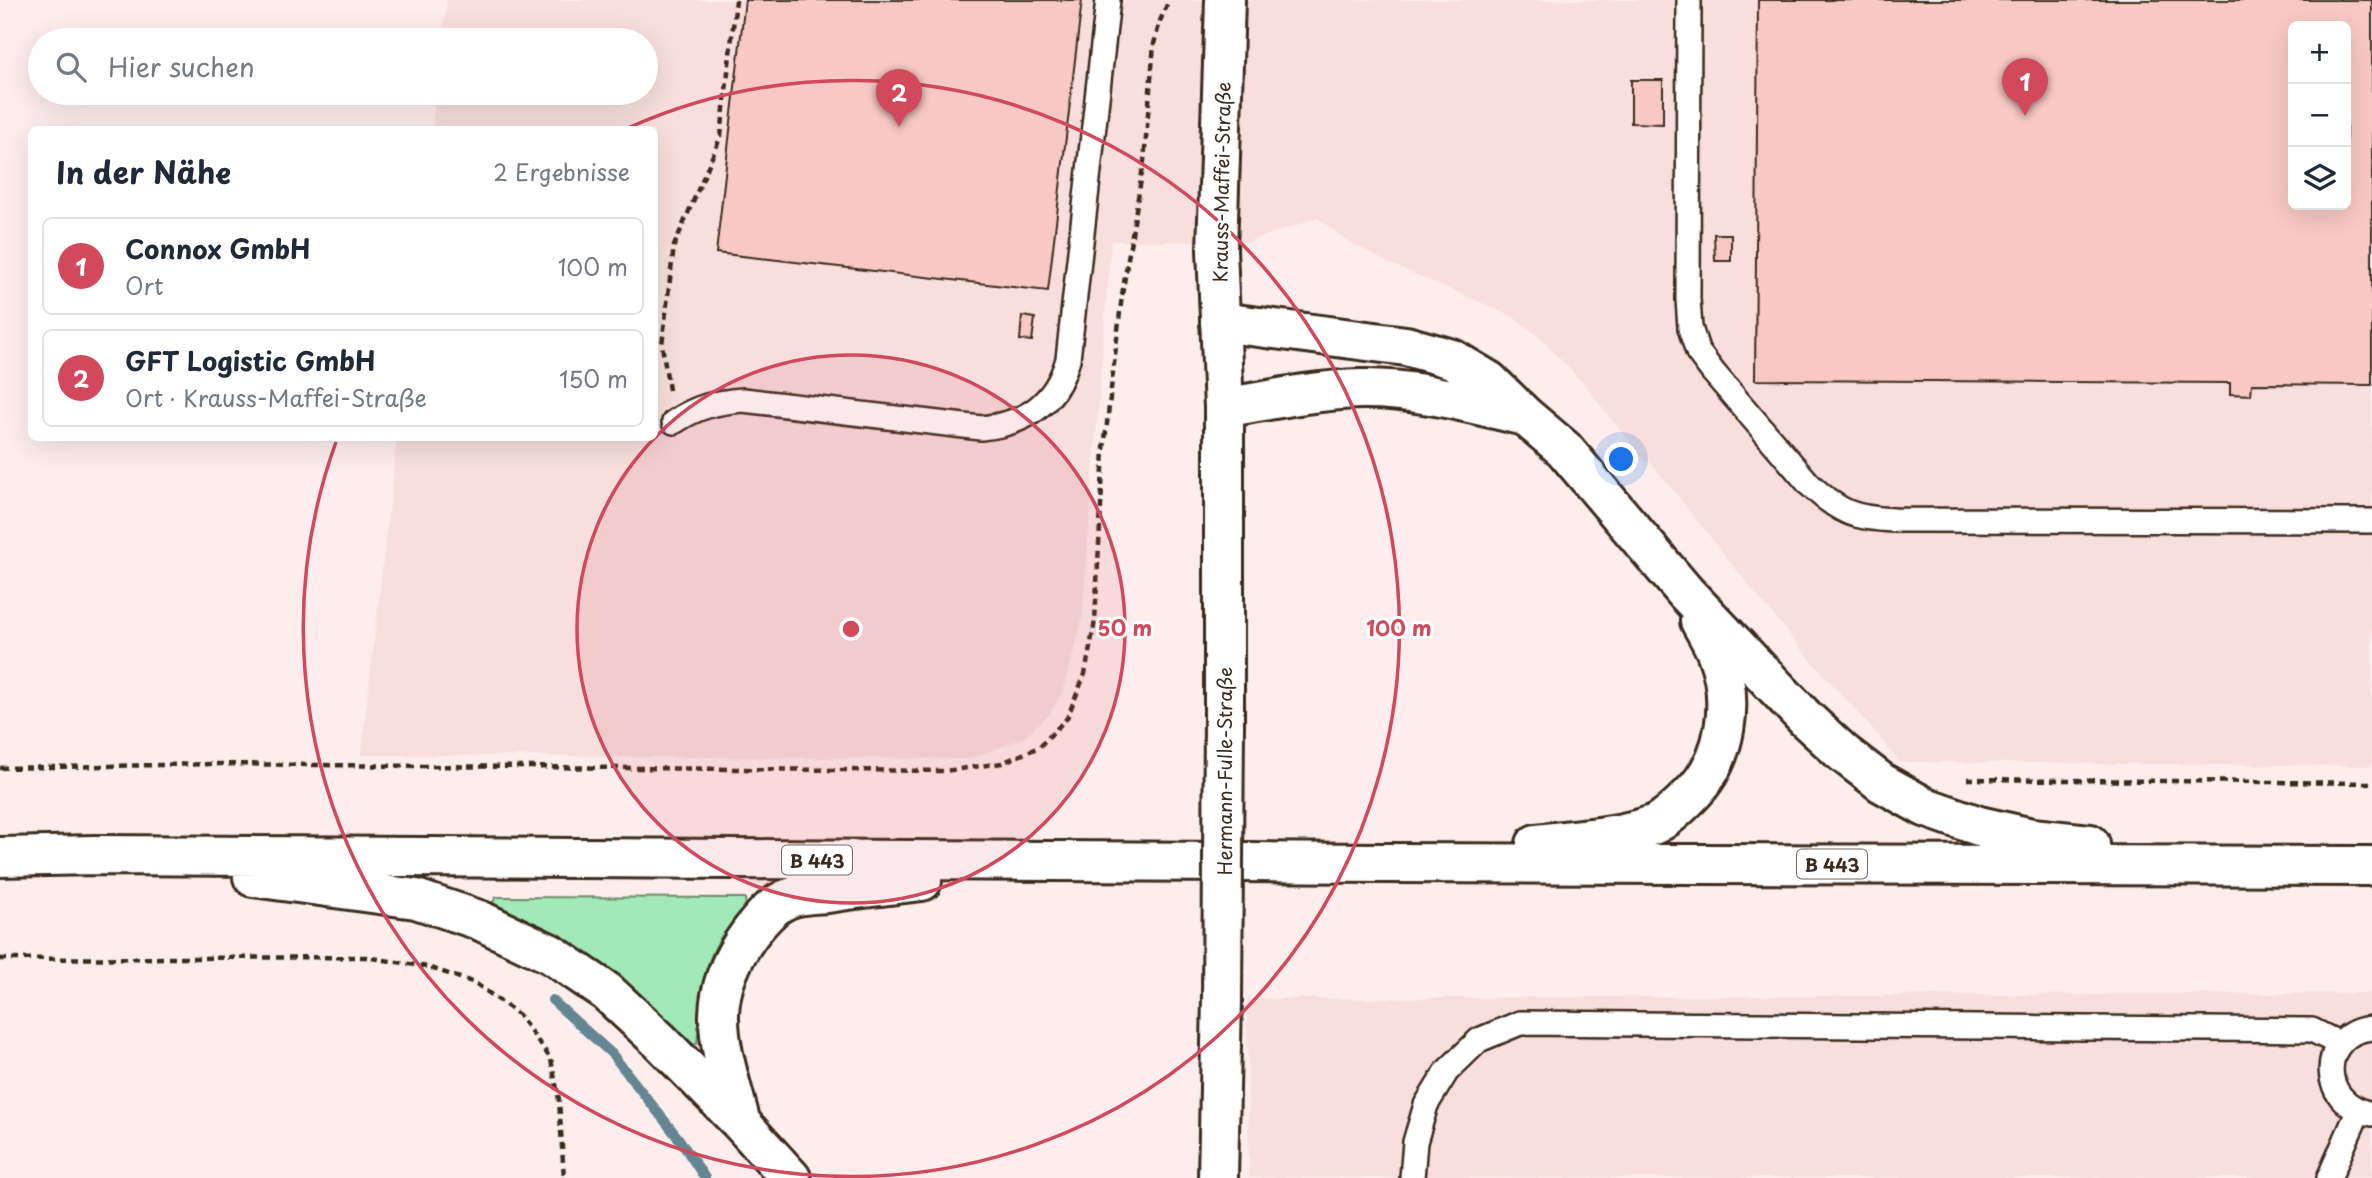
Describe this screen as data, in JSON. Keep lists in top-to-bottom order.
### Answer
{
  "streets": {
    "main road": ["Krauss-Maffei-Straße", "Hermann-Fulle-Straße", "B 443"]
  },
  "crossings": [
    ["Krauss-Maffei-Straße", "Hermann-Fulle-Straße"]
  ],
  "page": {
    "map_buttons": ["+", "−"],
    "search": "Hier suchen",
    "pins": ["1", "2"],
    "heading": ["In der Nähe", "2 Ergebnisse"],
    "list": [
      {
        "mark": "1",
        "name": "Connox GmbH",
        "note": "Ort",
        "value": "100 m"
      },
      {
        "mark": "2",
        "name": "GFT Logistic GmbH",
        "note": "Ort · Krauss-Maffei-Straße",
        "value": "150 m"
      }
    ]
  },
  "rings": ["50 m", "100 m"]
}
